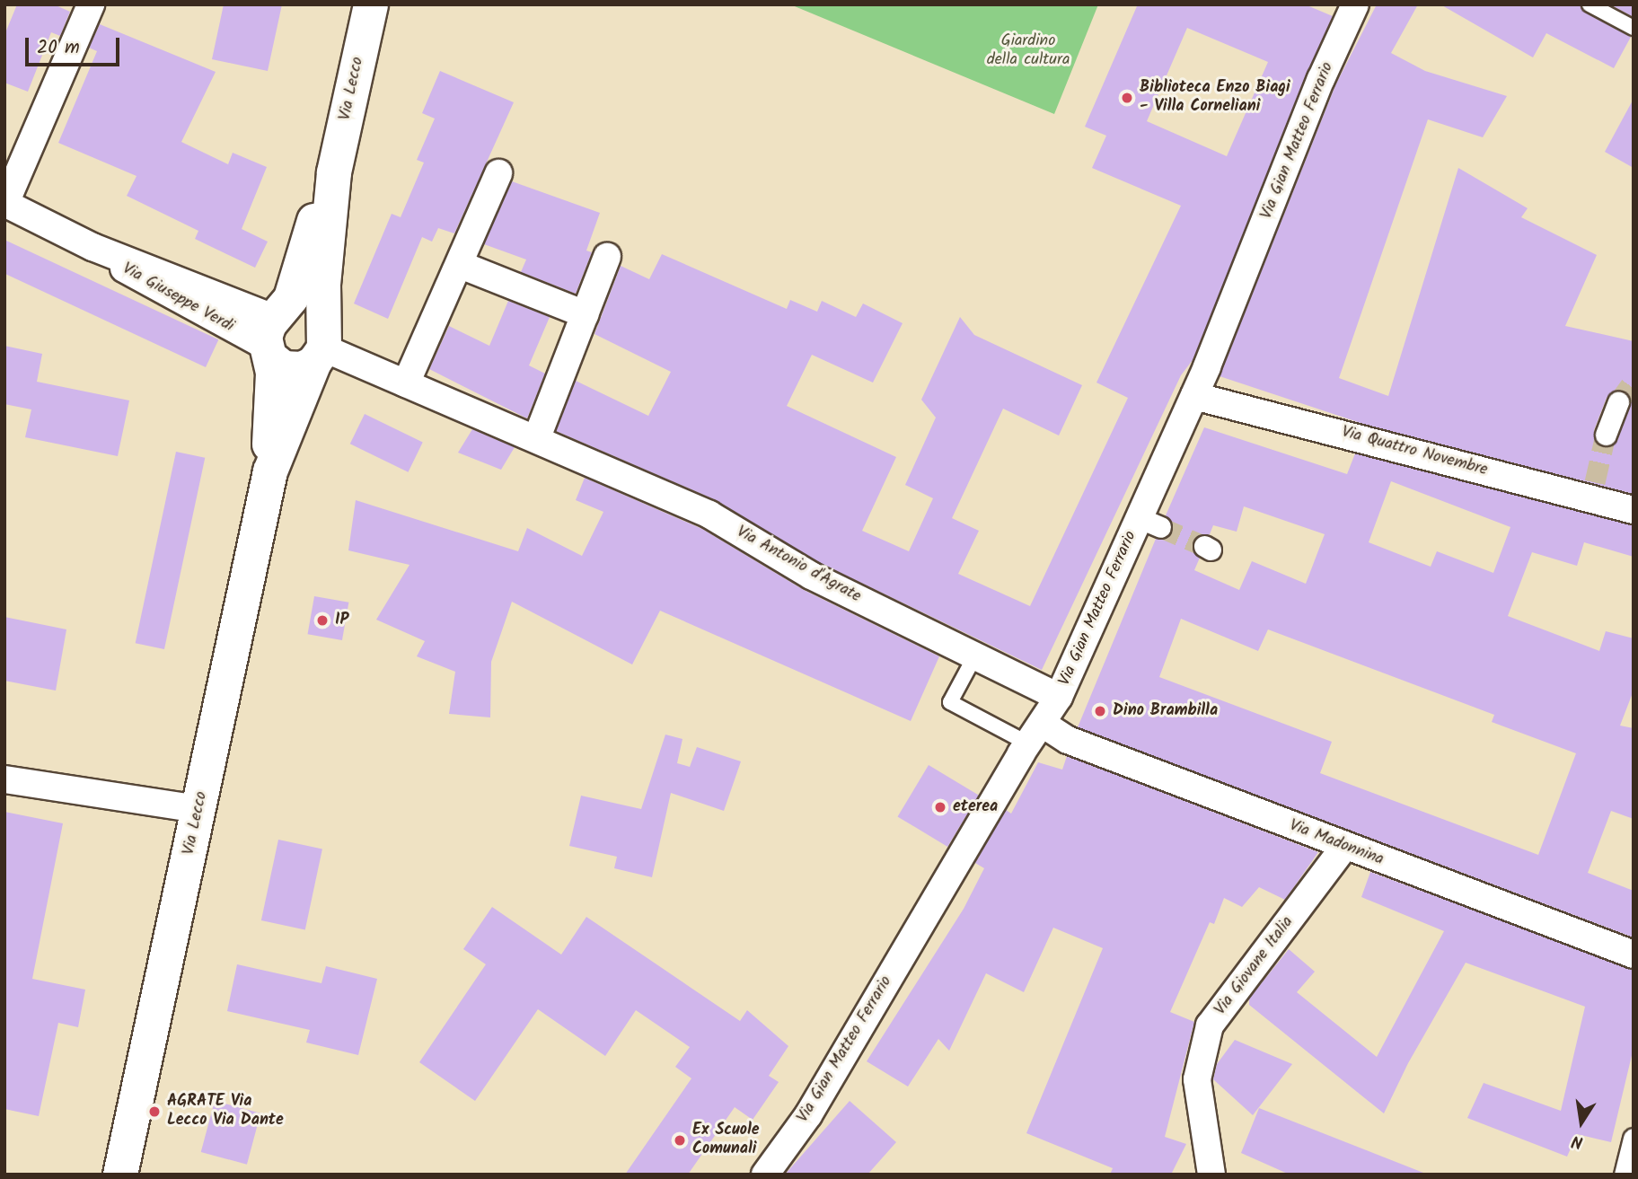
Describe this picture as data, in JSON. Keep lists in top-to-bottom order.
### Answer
{
  "streets": {
    "street": [
      "Via Lecco",
      "Via Gian Matteo Ferrario",
      "Via Giuseppe Verdi",
      "Via Quattro Novembre",
      "Via Antonio d'Agrate",
      "Via Madonnina",
      "Via Giovane Italia"
    ]
  },
  "crossings": [
    ["Via Lecco", "Via Giuseppe Verdi"],
    ["Via Lecco", "Via Antonio d'Agrate"],
    ["Via Gian Matteo Ferrario", "Via Quattro Novembre"],
    ["Via Gian Matteo Ferrario", "Via Antonio d'Agrate"],
    ["Via Gian Matteo Ferrario", "Via Madonnina"],
    ["Via Madonnina", "Via Giovane Italia"]
  ],
  "parks": ["Giardino della cultura"],
  "places": [
    "Biblioteca Enzo Biagi - Villa Corneliani",
    "IP",
    "Dino Brambilla",
    "eterea",
    "AGRATE Via Lecco Via Dante",
    "Ex Scuole Comunali"
  ],
  "scale_bar": "20 m",
  "north": "bottom"
}
